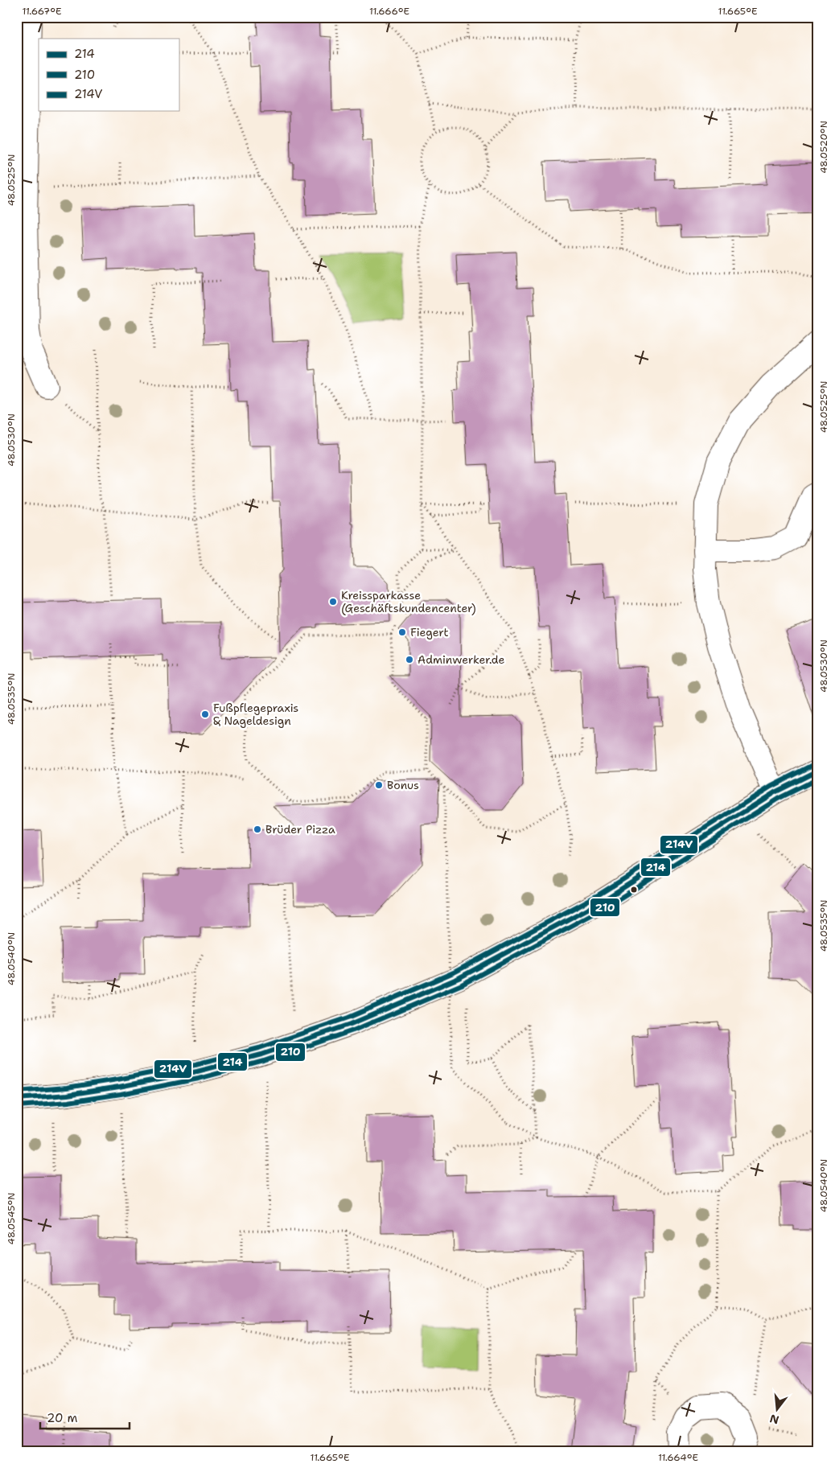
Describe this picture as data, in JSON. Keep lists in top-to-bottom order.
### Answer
{
  "places": [
    "Kreissparkasse (Geschäftskundencenter)",
    "Fiegert",
    "Adminwerker.de",
    "Fußpflegepraxis & Nageldesign",
    "Bonus",
    "Brüder Pizza"
  ],
  "lines": ["transit line 214V", "transit line 214", "transit line 210"],
  "legend": ["214", "210", "214V"],
  "scale_bar": "20 m",
  "north": "bottom",
  "coordinates": [
    "11.667°E",
    "11.666°E",
    "11.665°E",
    "48.0520°N",
    "48.0525°N",
    "48.0530°N",
    "48.0535°N",
    "48.0540°N",
    "48.0545°N",
    "11.664°E"
  ]
}
